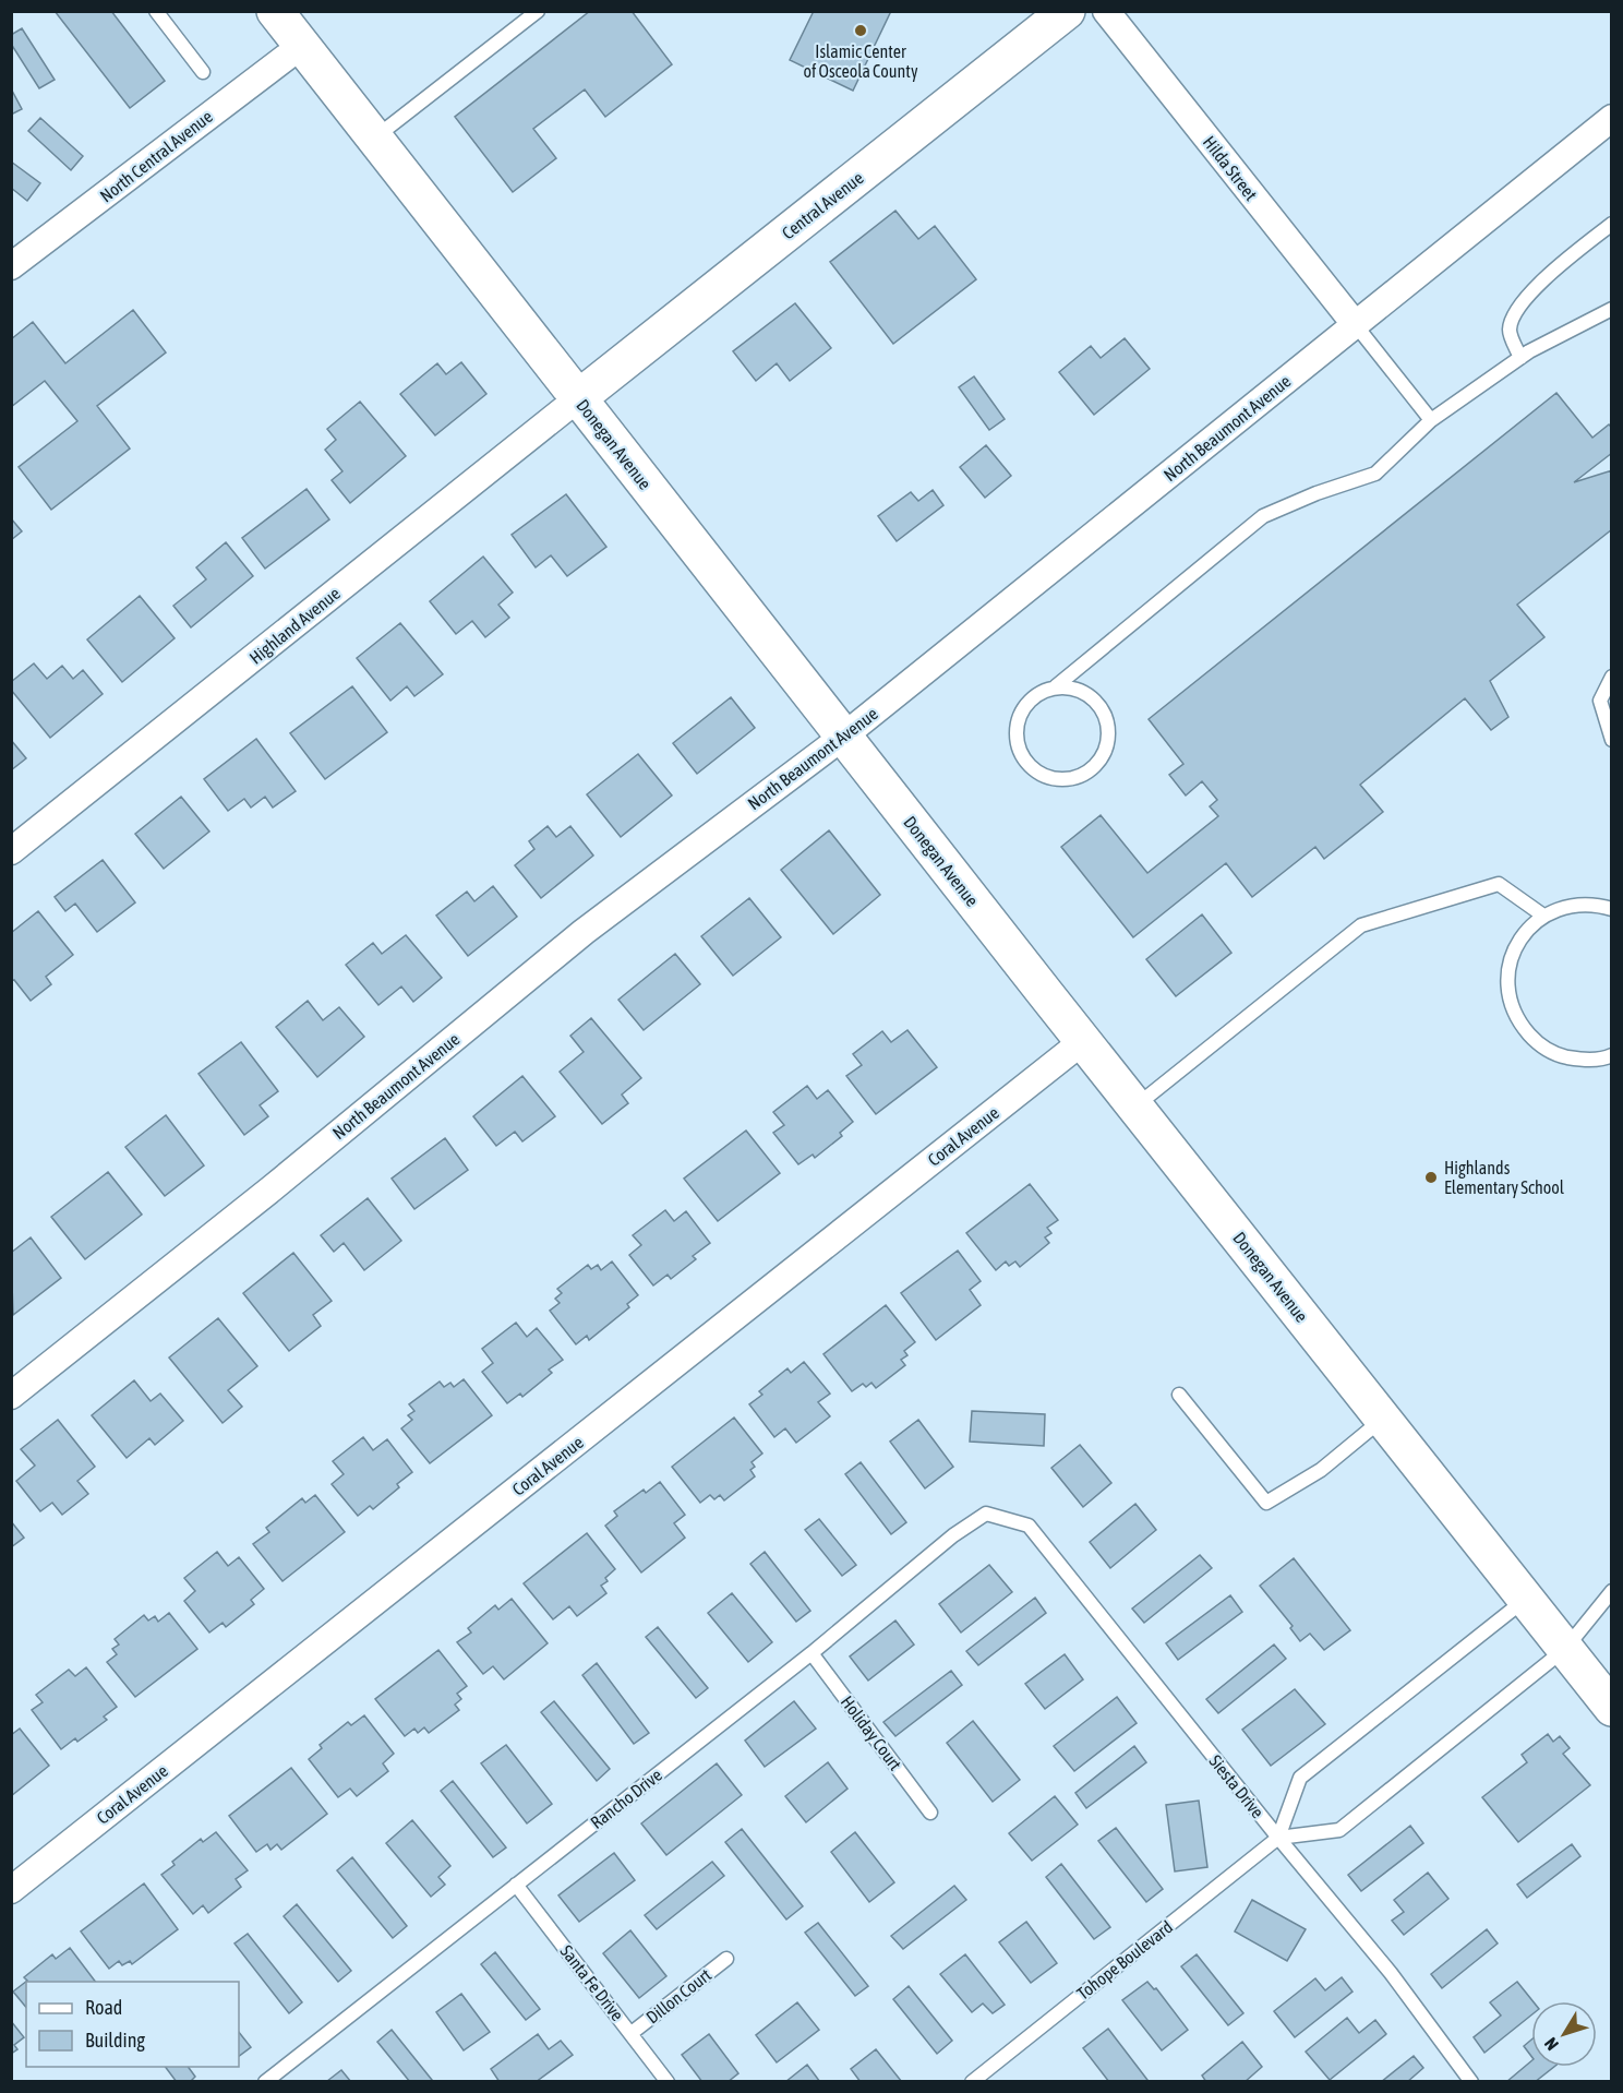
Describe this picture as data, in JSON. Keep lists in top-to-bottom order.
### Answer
{
  "streets": {
    "street": [
      "North Central Avenue",
      "Hilda Street",
      "Central Avenue",
      "North Beaumont Avenue",
      "Donegan Avenue",
      "Highland Avenue",
      "Coral Avenue"
    ],
    "lane": [
      "Holiday Court",
      "Siesta Drive",
      "Rancho Drive",
      "Tohope Boulevard",
      "Santa Fe Drive",
      "Dillon Court"
    ]
  },
  "crossings": [
    ["North Central Avenue", "Donegan Avenue"],
    ["Hilda Street", "North Beaumont Avenue"],
    ["Central Avenue", "Donegan Avenue"],
    ["Central Avenue", "Highland Avenue"],
    ["North Beaumont Avenue", "Donegan Avenue"],
    ["Donegan Avenue", "Highland Avenue"],
    ["Donegan Avenue", "Coral Avenue"],
    ["Holiday Court", "Rancho Drive"],
    ["Siesta Drive", "Rancho Drive"],
    ["Siesta Drive", "Tohope Boulevard"],
    ["Rancho Drive", "Santa Fe Drive"],
    ["Santa Fe Drive", "Dillon Court"]
  ],
  "places": ["Islamic Center of Osceola County", "Highlands Elementary School"],
  "legend": ["Road", "Building"],
  "north": "bottom left"
}
